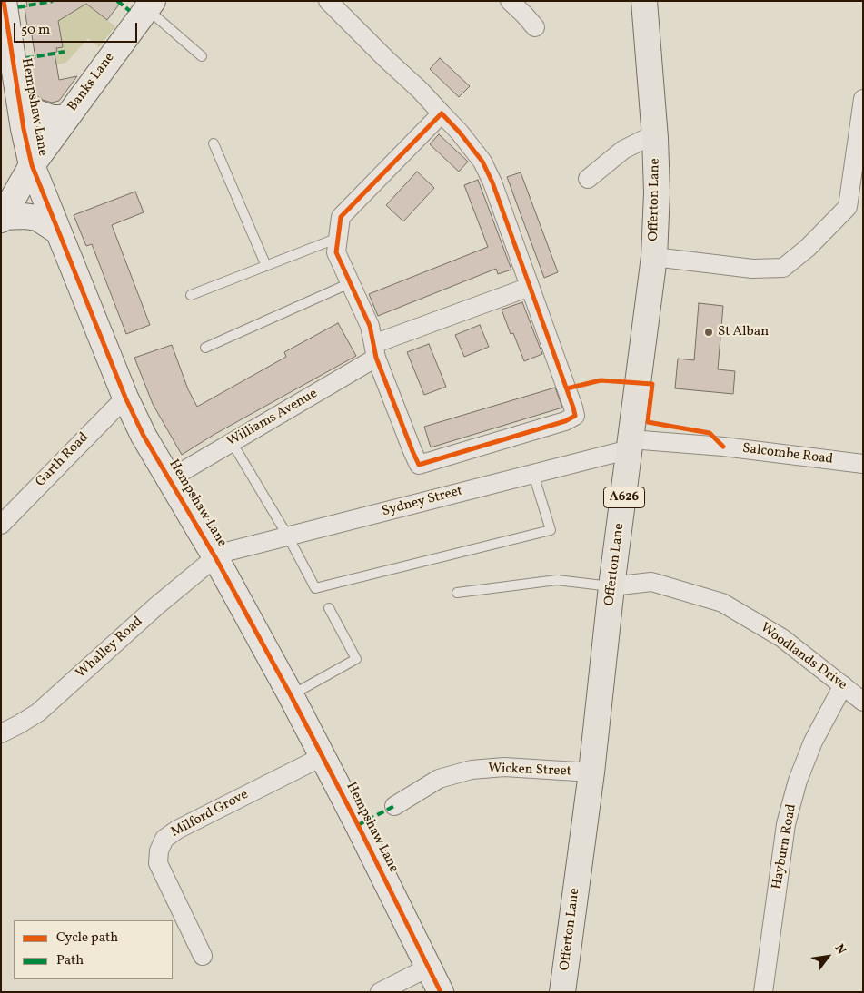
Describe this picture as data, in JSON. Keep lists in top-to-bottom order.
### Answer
{
  "streets": {
    "main road": ["Offerton Lane", "A626"],
    "street": [
      "Banks Lane",
      "Hempshaw Lane",
      "Williams Avenue",
      "Salcombe Road",
      "Garth Road",
      "Sydney Street",
      "Whalley Road",
      "Woodlands Drive",
      "Wicken Street",
      "Milford Grove",
      "Hayburn Road"
    ]
  },
  "crossings": [
    ["Banks Lane", "Hempshaw Lane"],
    ["Hempshaw Lane", "Williams Avenue"],
    ["Hempshaw Lane", "Garth Road"],
    ["Hempshaw Lane", "Sydney Street"],
    ["Hempshaw Lane", "Whalley Road"],
    ["Hempshaw Lane", "Milford Grove"],
    ["Offerton Lane", "Salcombe Road"],
    ["Offerton Lane", "Sydney Street"],
    ["Offerton Lane", "Woodlands Drive"],
    ["Offerton Lane", "Wicken Street"],
    ["Salcombe Road", "Sydney Street"],
    ["Sydney Street", "Whalley Road"],
    ["Woodlands Drive", "Hayburn Road"]
  ],
  "places": ["St Alban"],
  "legend": ["Cycle path", "Path"],
  "scale_bar": "50 m",
  "north": "top right"
}
